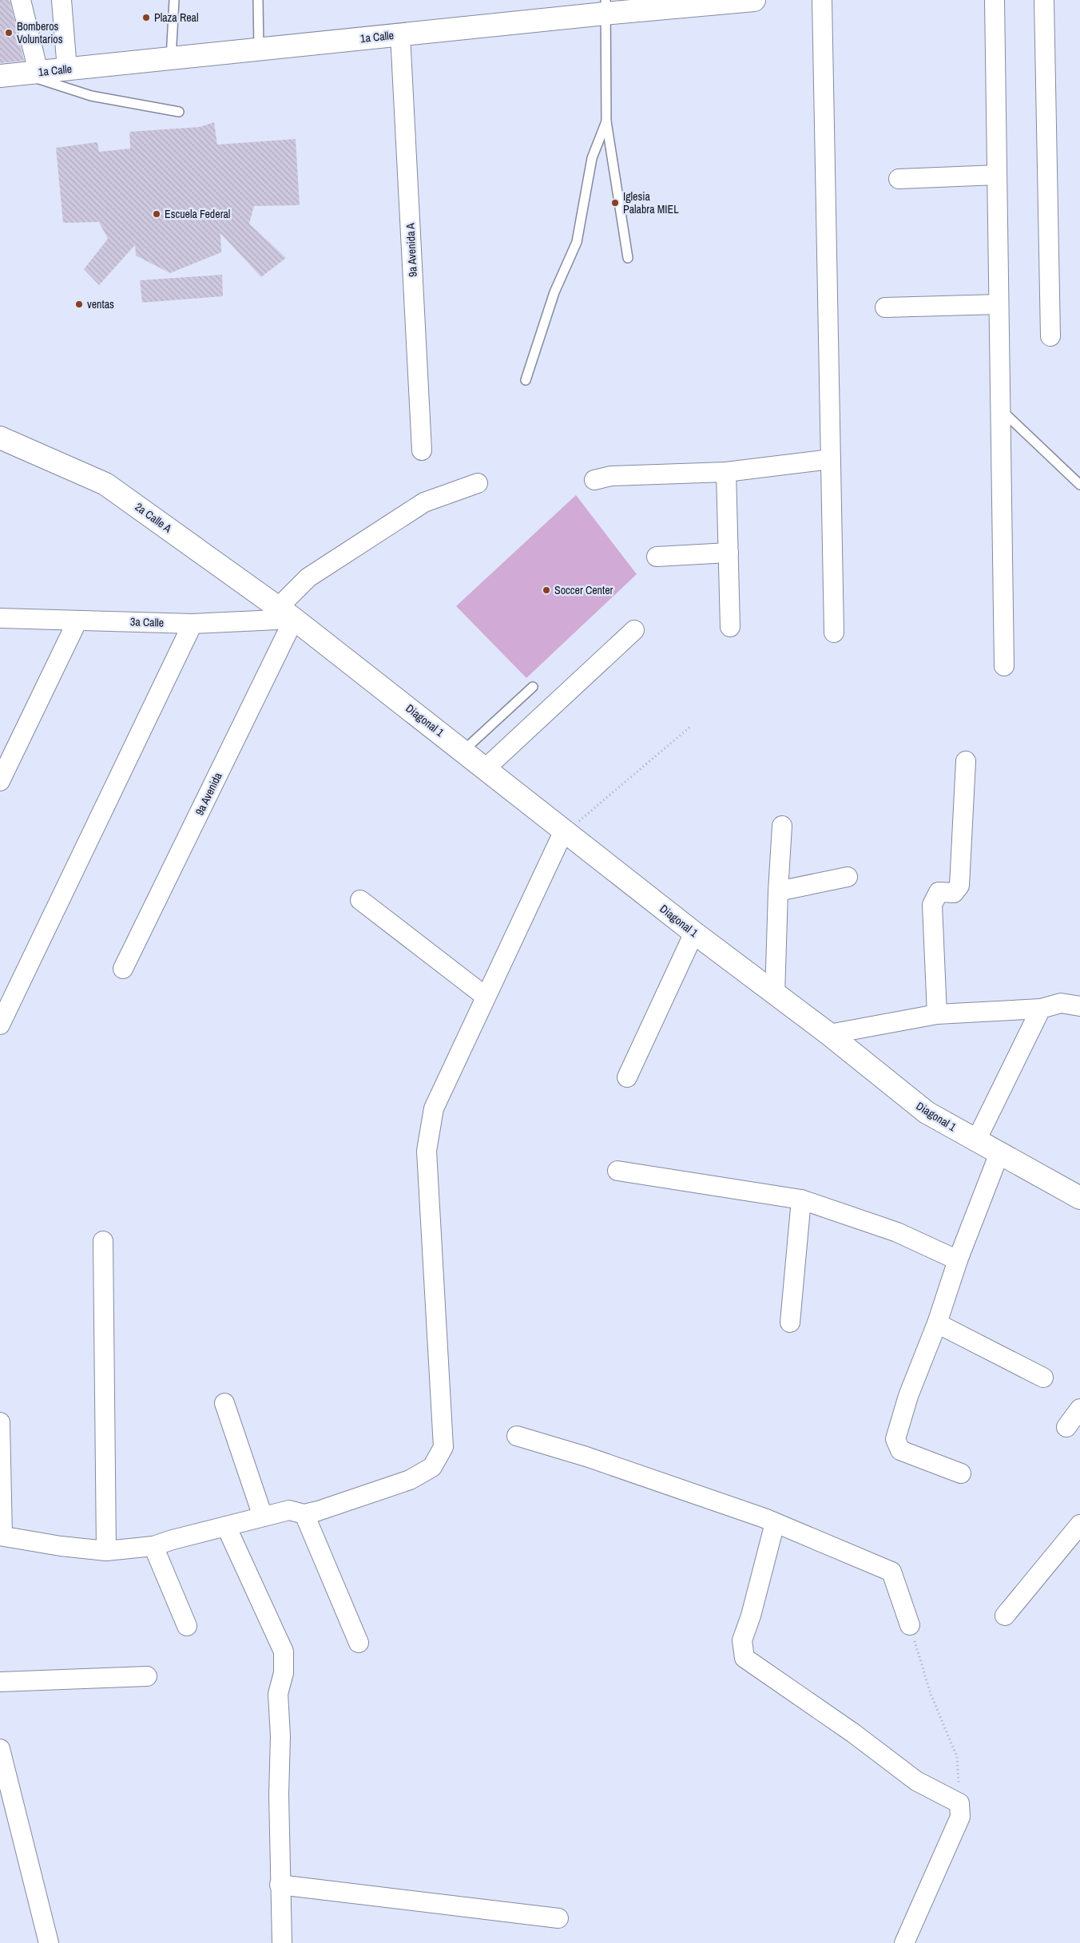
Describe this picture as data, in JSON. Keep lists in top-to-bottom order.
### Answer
{
  "streets": {
    "street": [
      "1a Calle",
      "9a Avenida A",
      "2a Calle A",
      "3a Calle",
      "Diagonal 1",
      "9a Avenida"
    ]
  },
  "crossings": [
    ["1a Calle", "9a Avenida A"],
    ["2a Calle A", "3a Calle"],
    ["2a Calle A", "Diagonal 1"],
    ["2a Calle A", "9a Avenida"],
    ["3a Calle", "Diagonal 1"],
    ["3a Calle", "9a Avenida"],
    ["Diagonal 1", "9a Avenida"]
  ],
  "places": [
    "Plaza Real",
    "Bomberos Voluntarios",
    "Iglesia Palabra MIEL",
    "Escuela Federal",
    "ventas",
    "Soccer Center"
  ]
}
